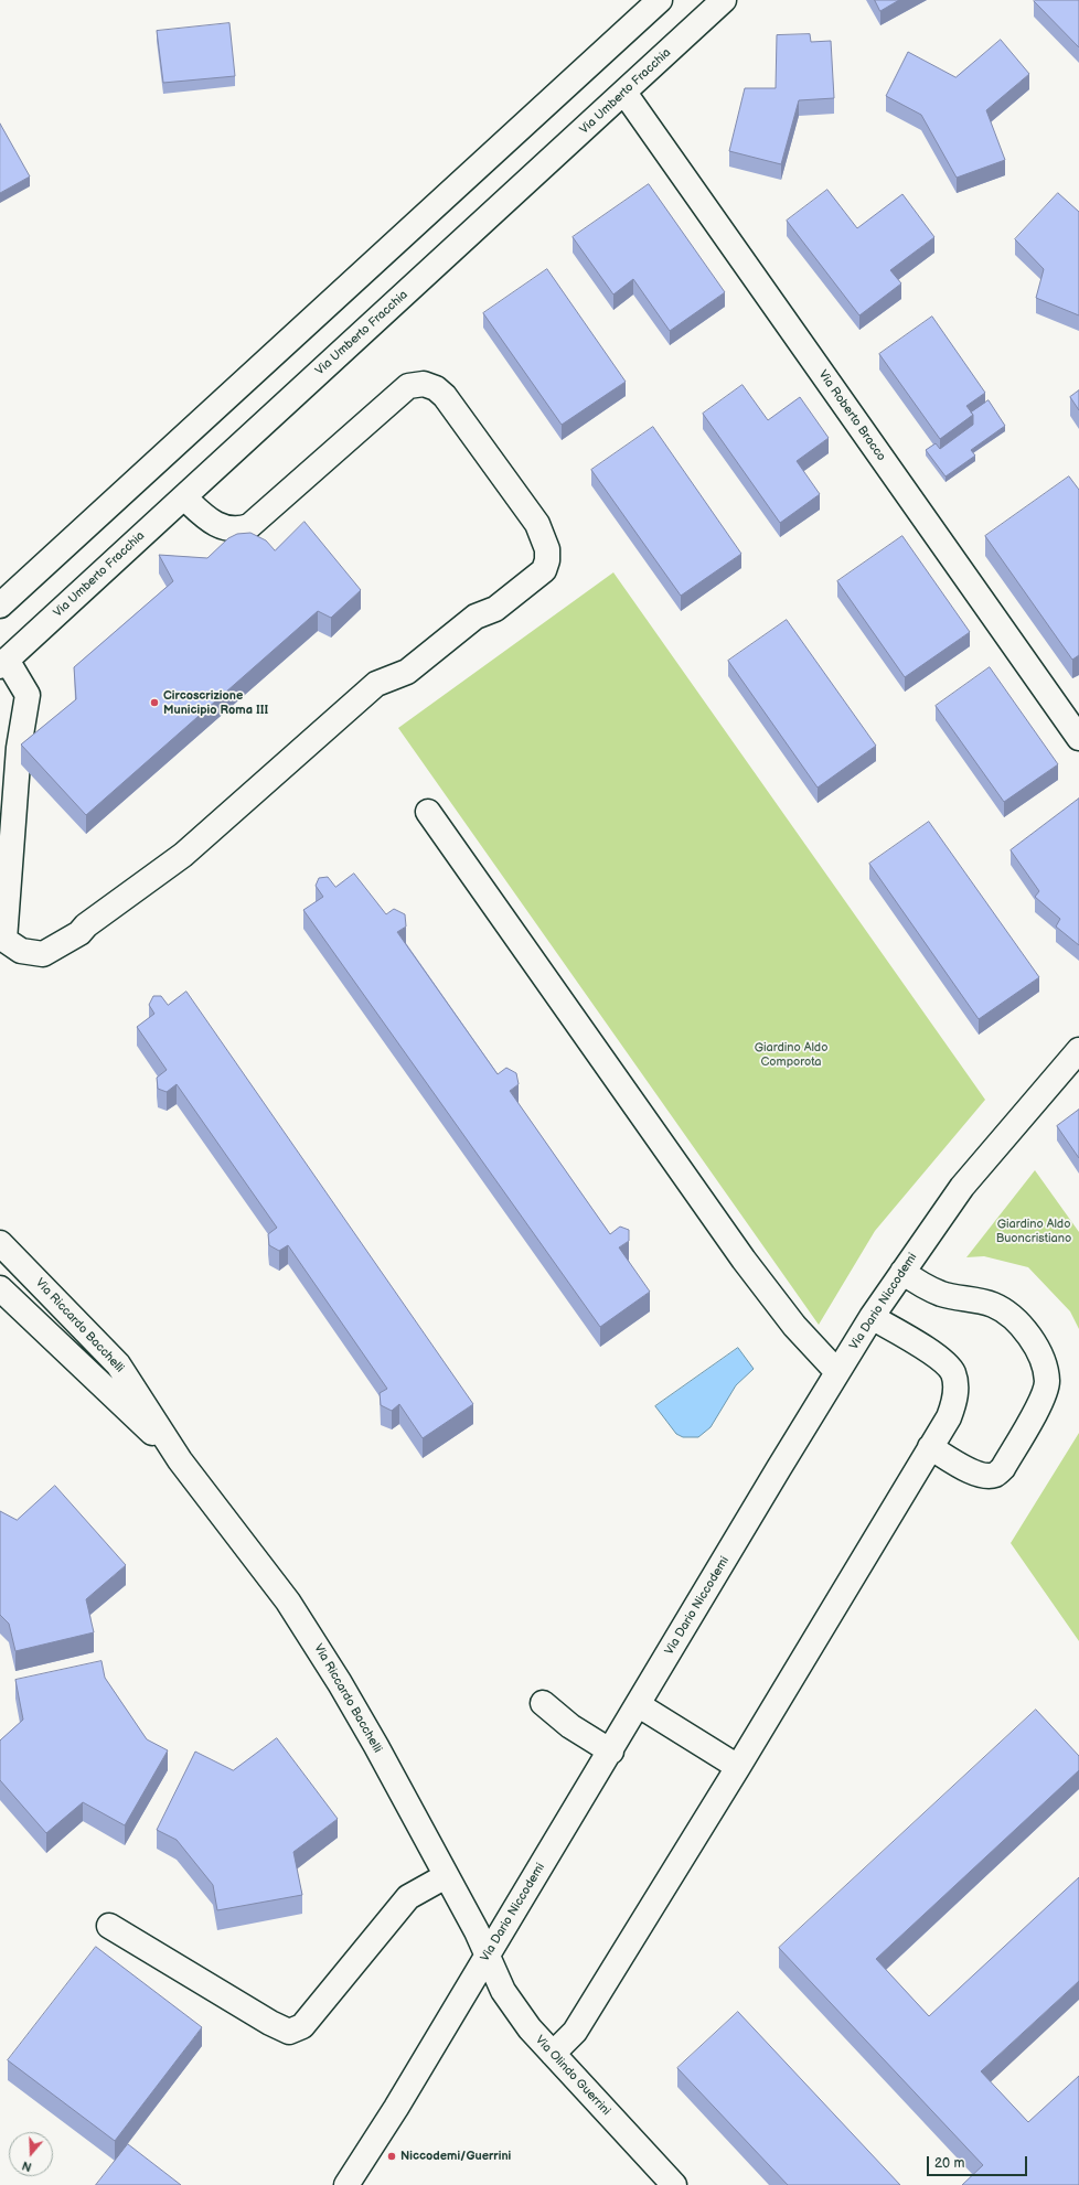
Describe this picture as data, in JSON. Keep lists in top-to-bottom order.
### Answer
{
  "streets": {
    "street": [
      "Via Umberto Fracchia",
      "Via Roberto Bracco",
      "Via Dario Niccodemi",
      "Via Riccardo Bacchelli",
      "Via Olindo Guerrini"
    ]
  },
  "crossings": [
    ["Via Umberto Fracchia", "Via Roberto Bracco"],
    ["Via Dario Niccodemi", "Via Riccardo Bacchelli"],
    ["Via Dario Niccodemi", "Via Olindo Guerrini"],
    ["Via Riccardo Bacchelli", "Via Olindo Guerrini"]
  ],
  "parks": ["Giardino Aldo Comporota", "Giardino Aldo Buoncristiano"],
  "places": ["Circoscrizione Municipio Roma III", "Niccodemi/Guerrini"],
  "scale_bar": "20 m",
  "north": "bottom"
}
